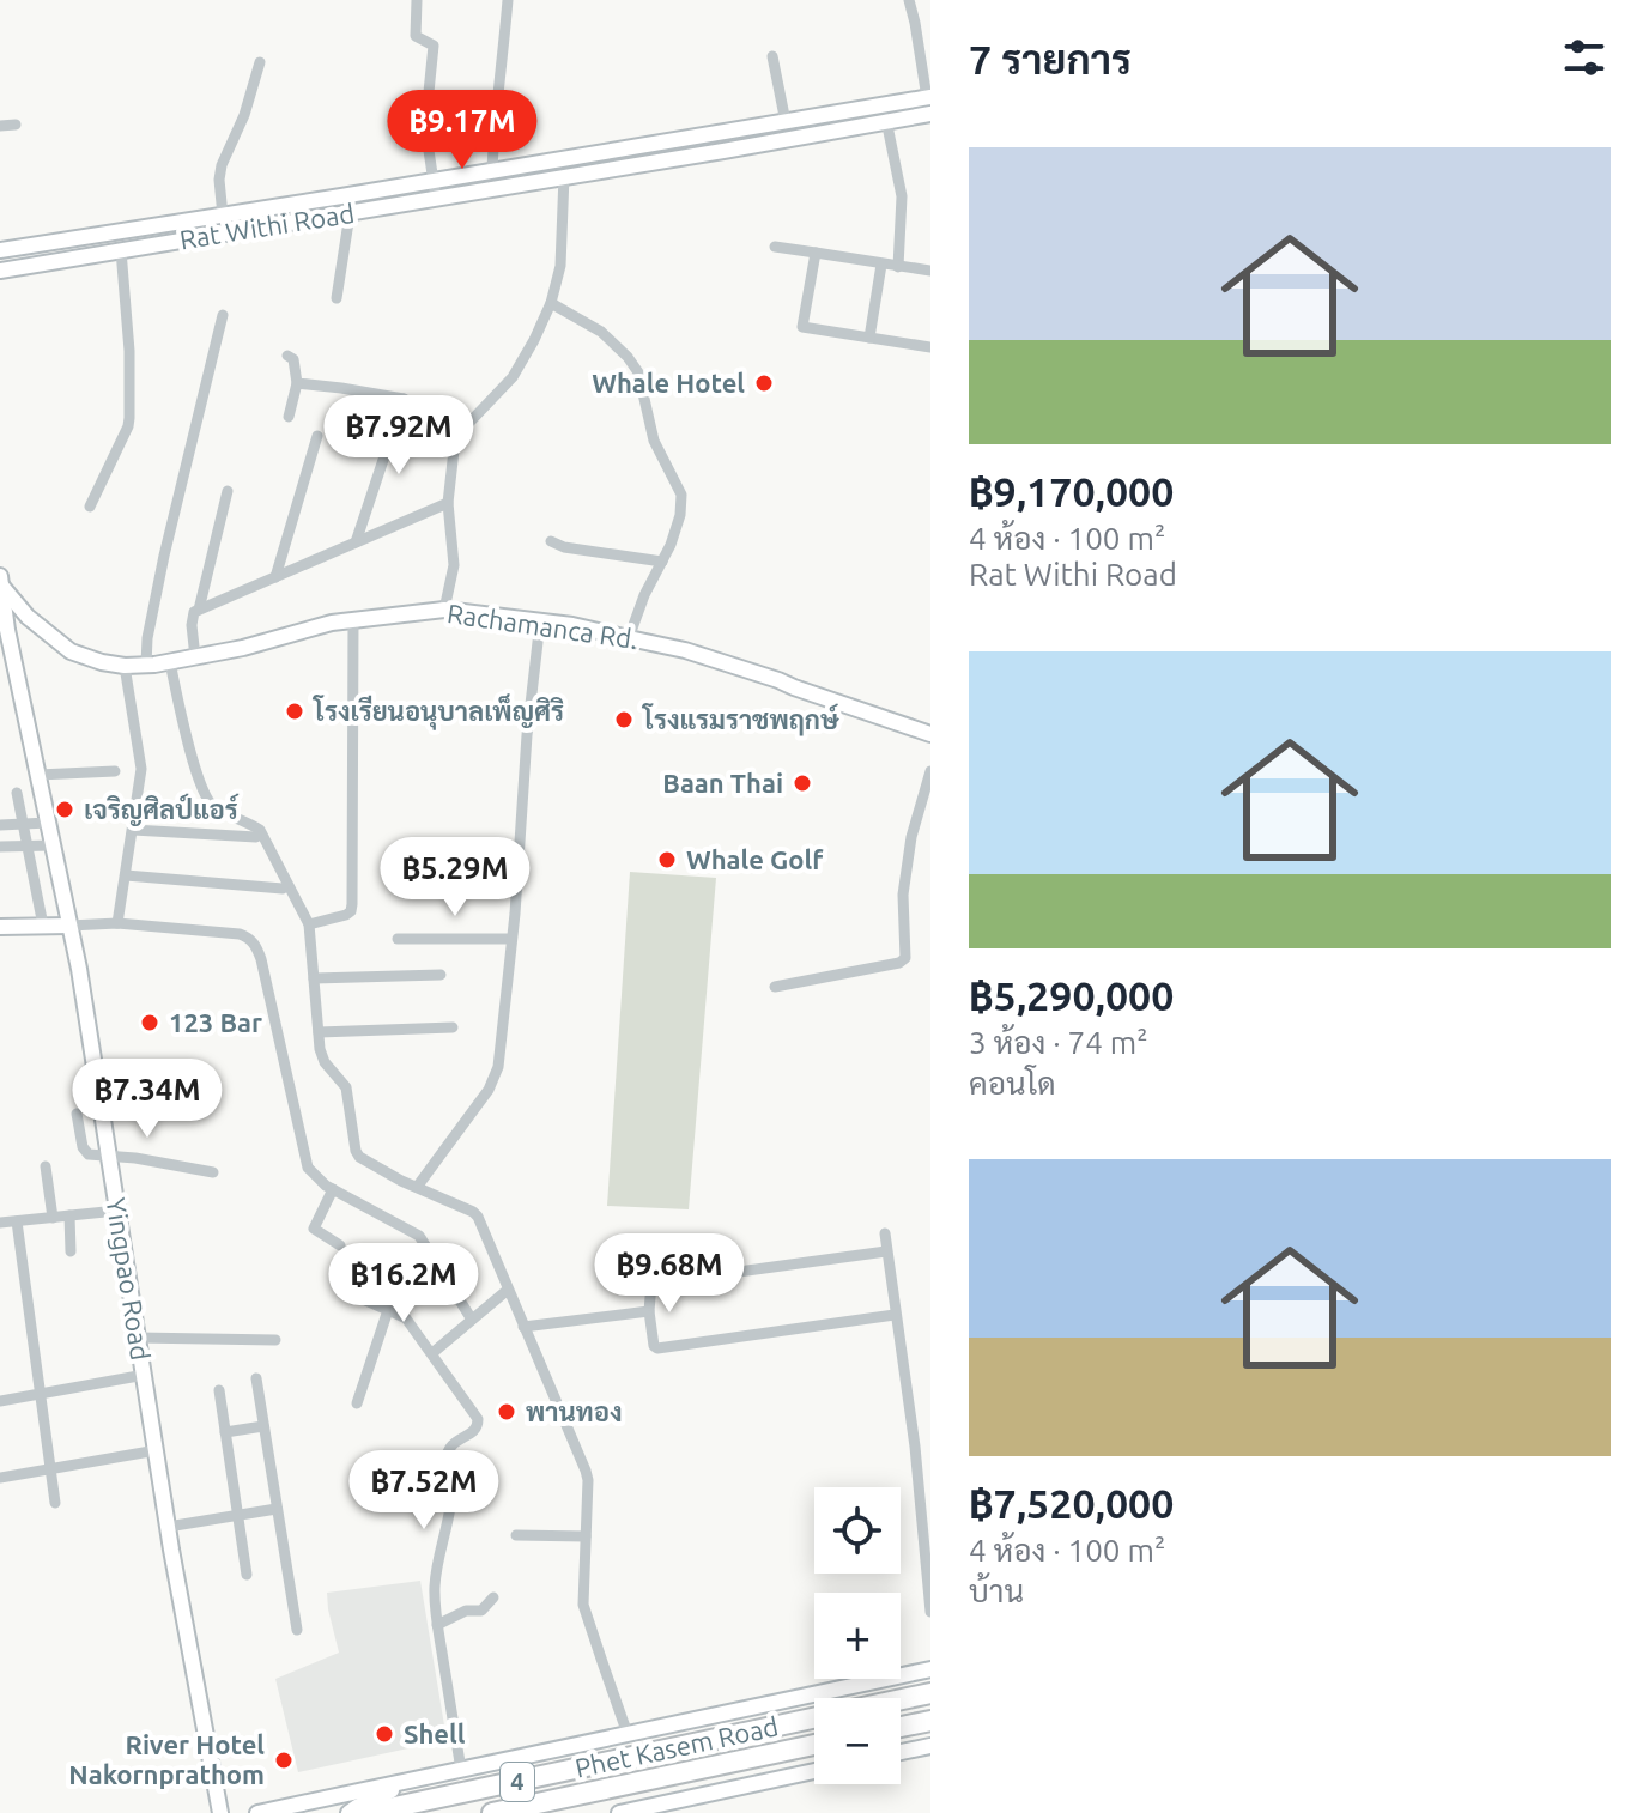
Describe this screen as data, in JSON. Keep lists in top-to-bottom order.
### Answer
{
  "streets": {
    "highway": ["Phet Kasem Road", "4"],
    "main road": ["Rat Withi Road", "Rachamanca Rd.", "Yingpao Road"]
  },
  "crossings": [
    ["Rachamanca Rd.", "Yingpao Road"]
  ],
  "places": [
    "Whale Hotel",
    "โรงเรียนอนุบาลเพ็ญศิริ",
    "โรงแรมราชพฤกษ์",
    "Baan Thai",
    "เจริญศิลป์แอร์",
    "Whale Golf",
    "123 Bar",
    "พานทอง",
    "Shell",
    "River Hotel Nakornprathom"
  ],
  "page": {
    "heading": "7 รายการ",
    "price": [
      "฿9.17M",
      "฿7.92M",
      "฿5.29M",
      "฿7.34M",
      "฿9.68M",
      "฿16.2M",
      "฿7.52M"
    ],
    "list": [
      {
        "name": "฿9,170,000",
        "note": "4 ห้อง · 100 m² · Rat Withi Road"
      },
      {
        "name": "฿5,290,000",
        "note": "3 ห้อง · 74 m² · คอนโด"
      },
      {
        "name": "฿7,520,000",
        "note": "4 ห้อง · 100 m² · บ้าน"
      }
    ],
    "map_buttons": ["+", "−"]
  }
}
